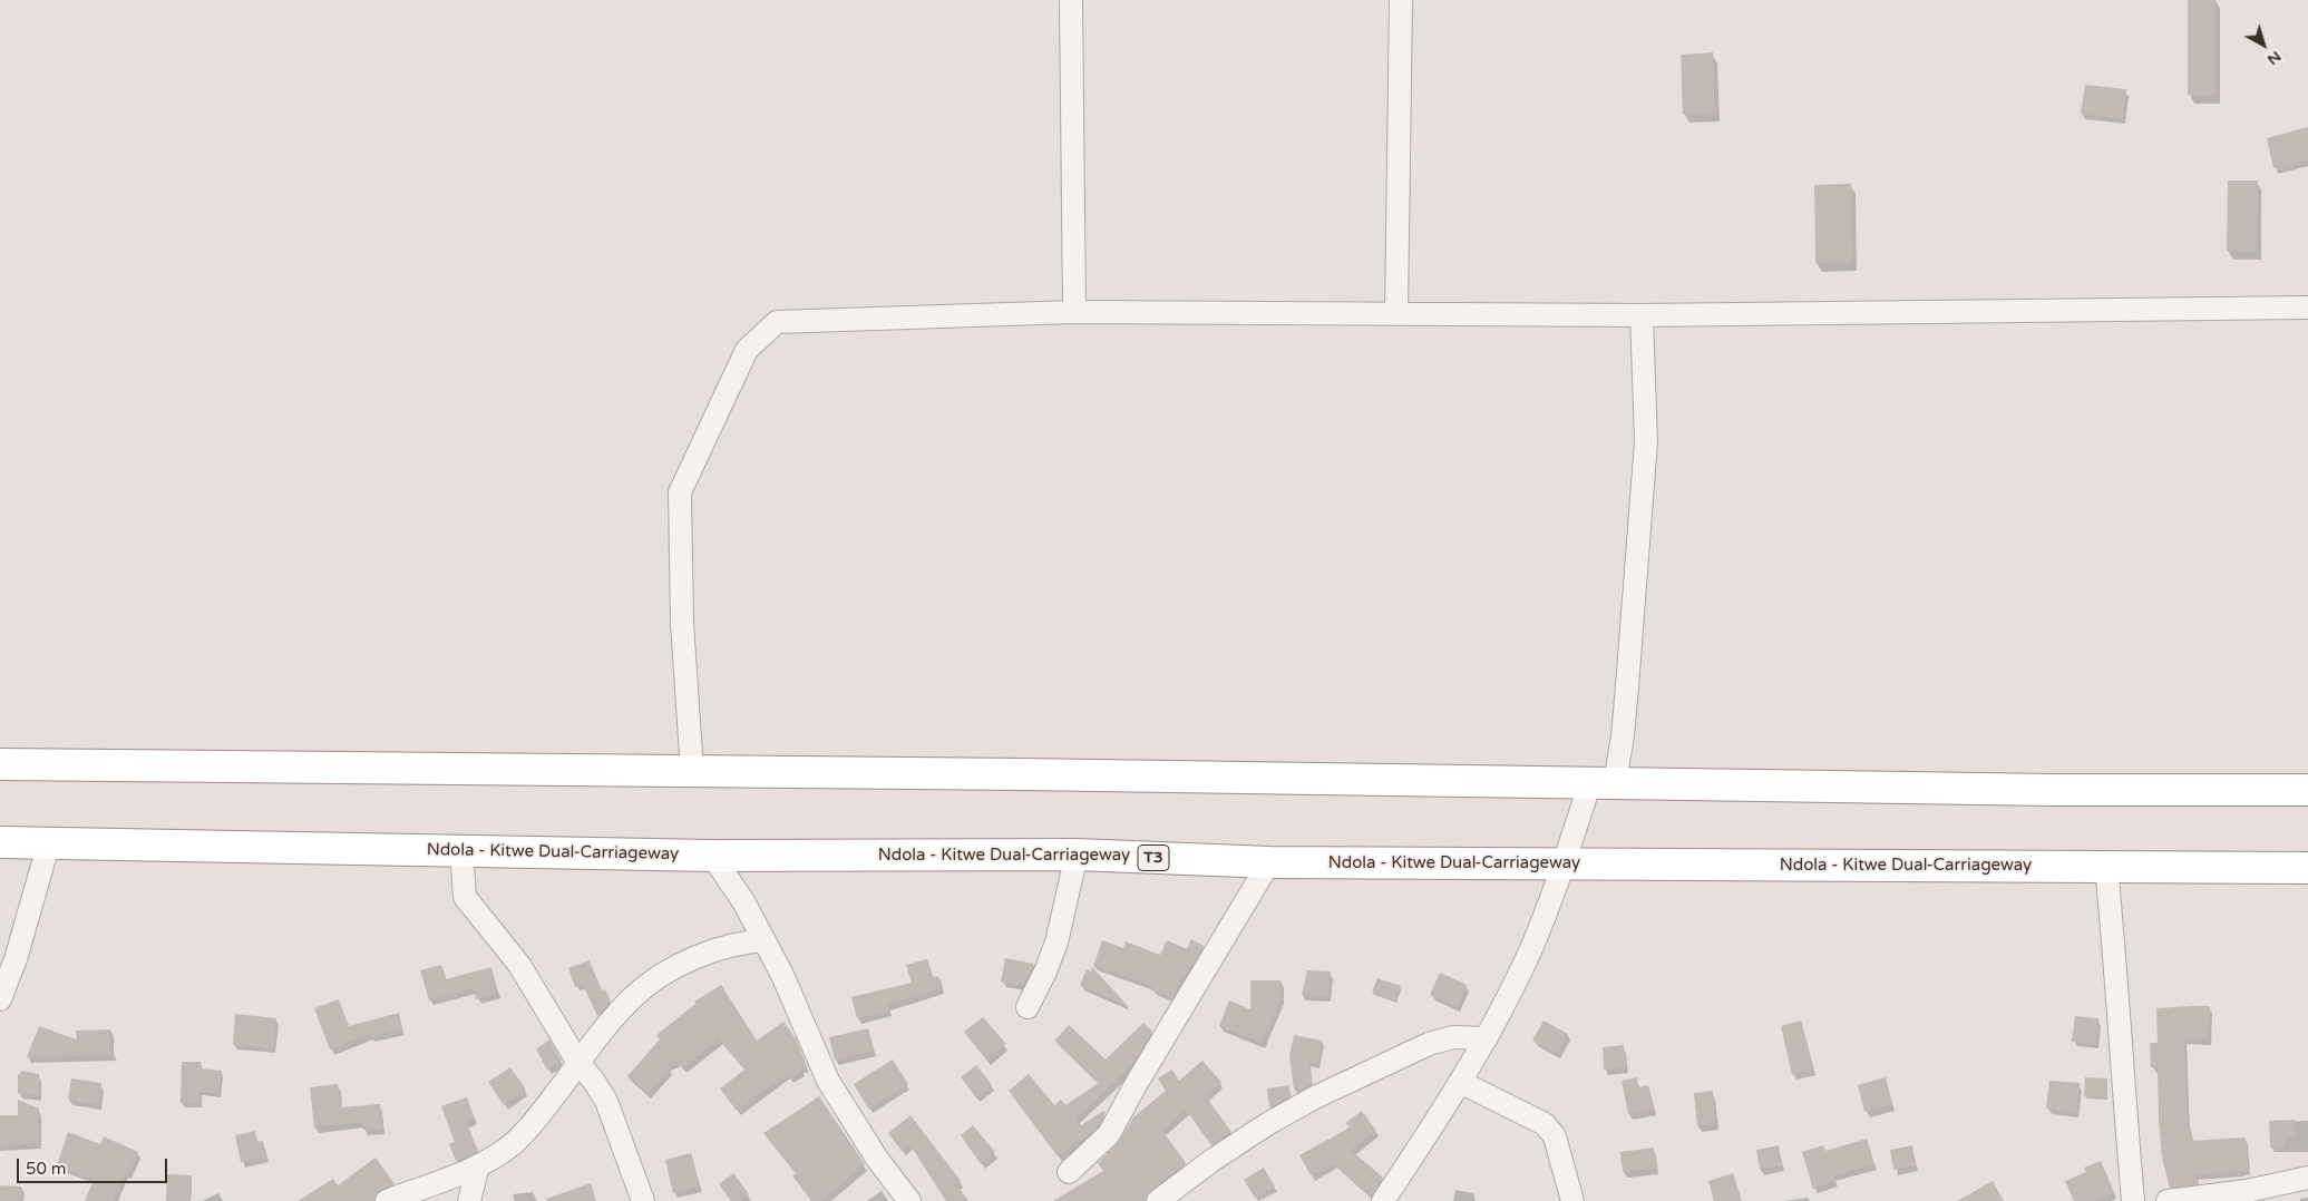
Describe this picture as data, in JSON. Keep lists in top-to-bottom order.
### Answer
{
  "streets": {
    "highway": ["Ndola - Kitwe Dual-Carriageway", "T3"]
  },
  "scale_bar": "50 m",
  "north": "bottom right"
}
